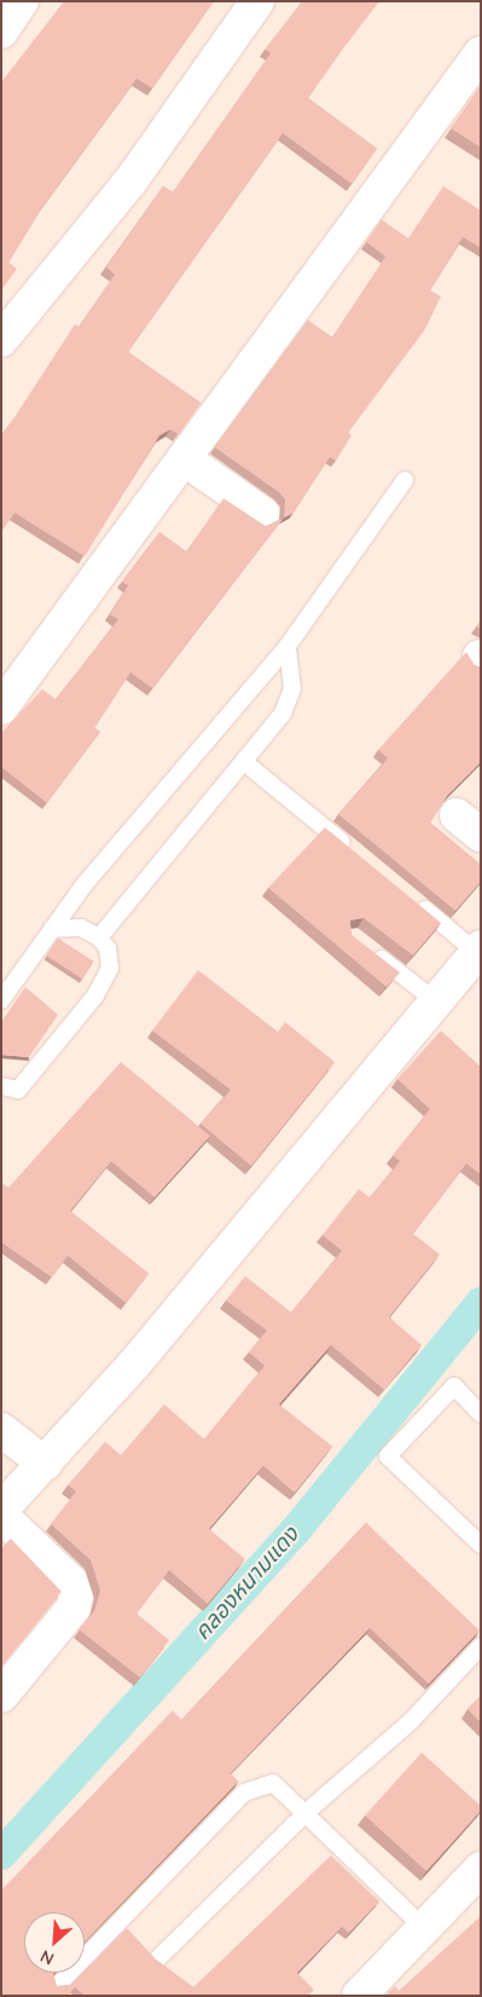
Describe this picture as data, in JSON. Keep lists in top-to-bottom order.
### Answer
{
  "water": ["คลองหนามแดง"],
  "north": "bottom left"
}
